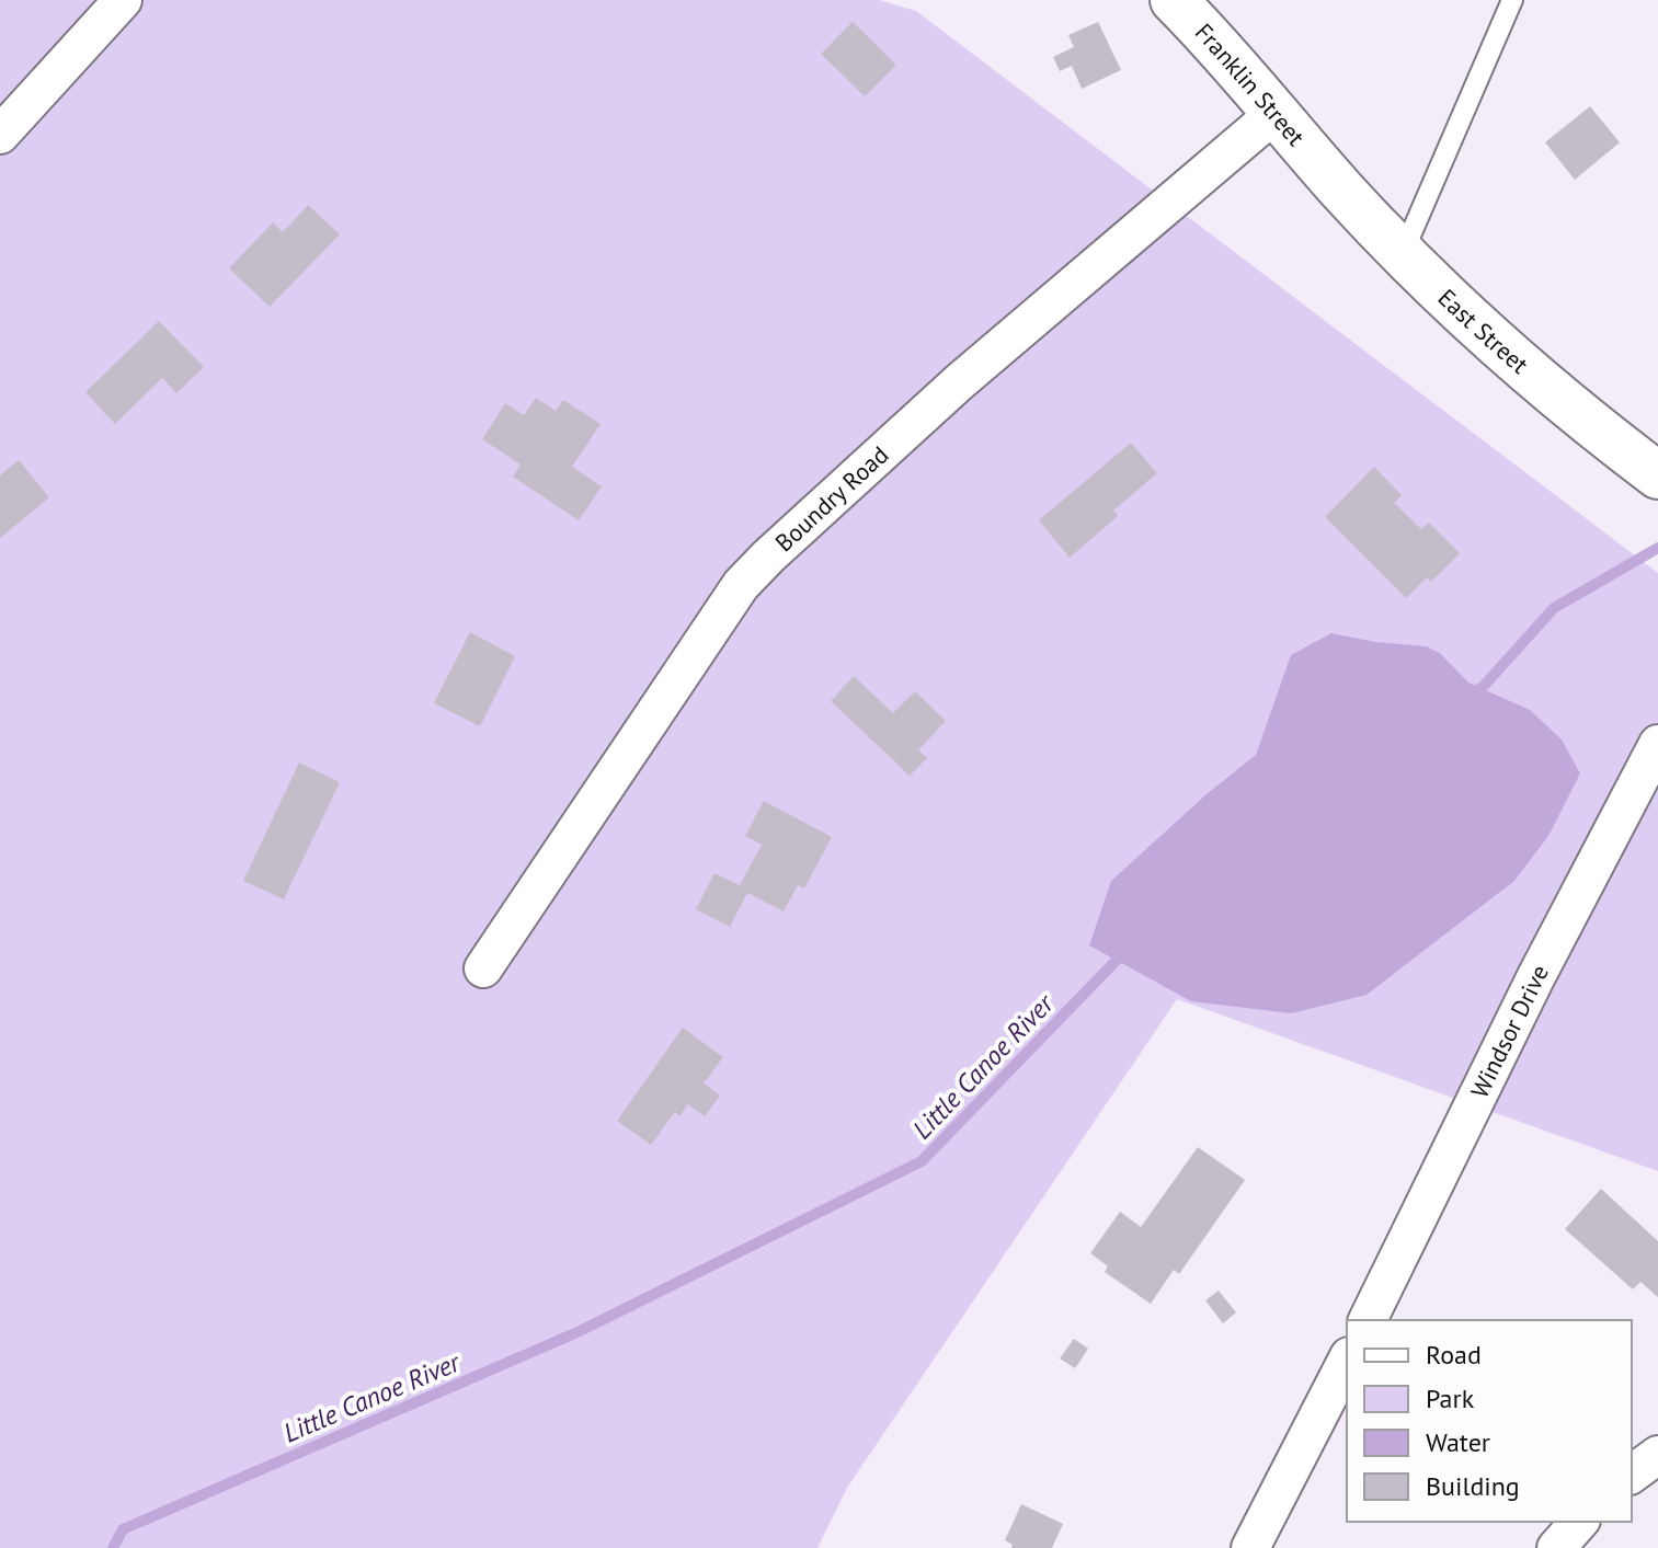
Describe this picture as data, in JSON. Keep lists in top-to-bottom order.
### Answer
{
  "streets": {
    "street": [
      "Franklin Street",
      "East Street",
      "Boundry Road",
      "Windsor Drive"
    ]
  },
  "crossings": [
    ["Franklin Street", "East Street"],
    ["Franklin Street", "Boundry Road"]
  ],
  "water": ["Little Canoe River"],
  "legend": [
    "Road",
    "Park",
    "Water",
    "Building"
  ]
}
